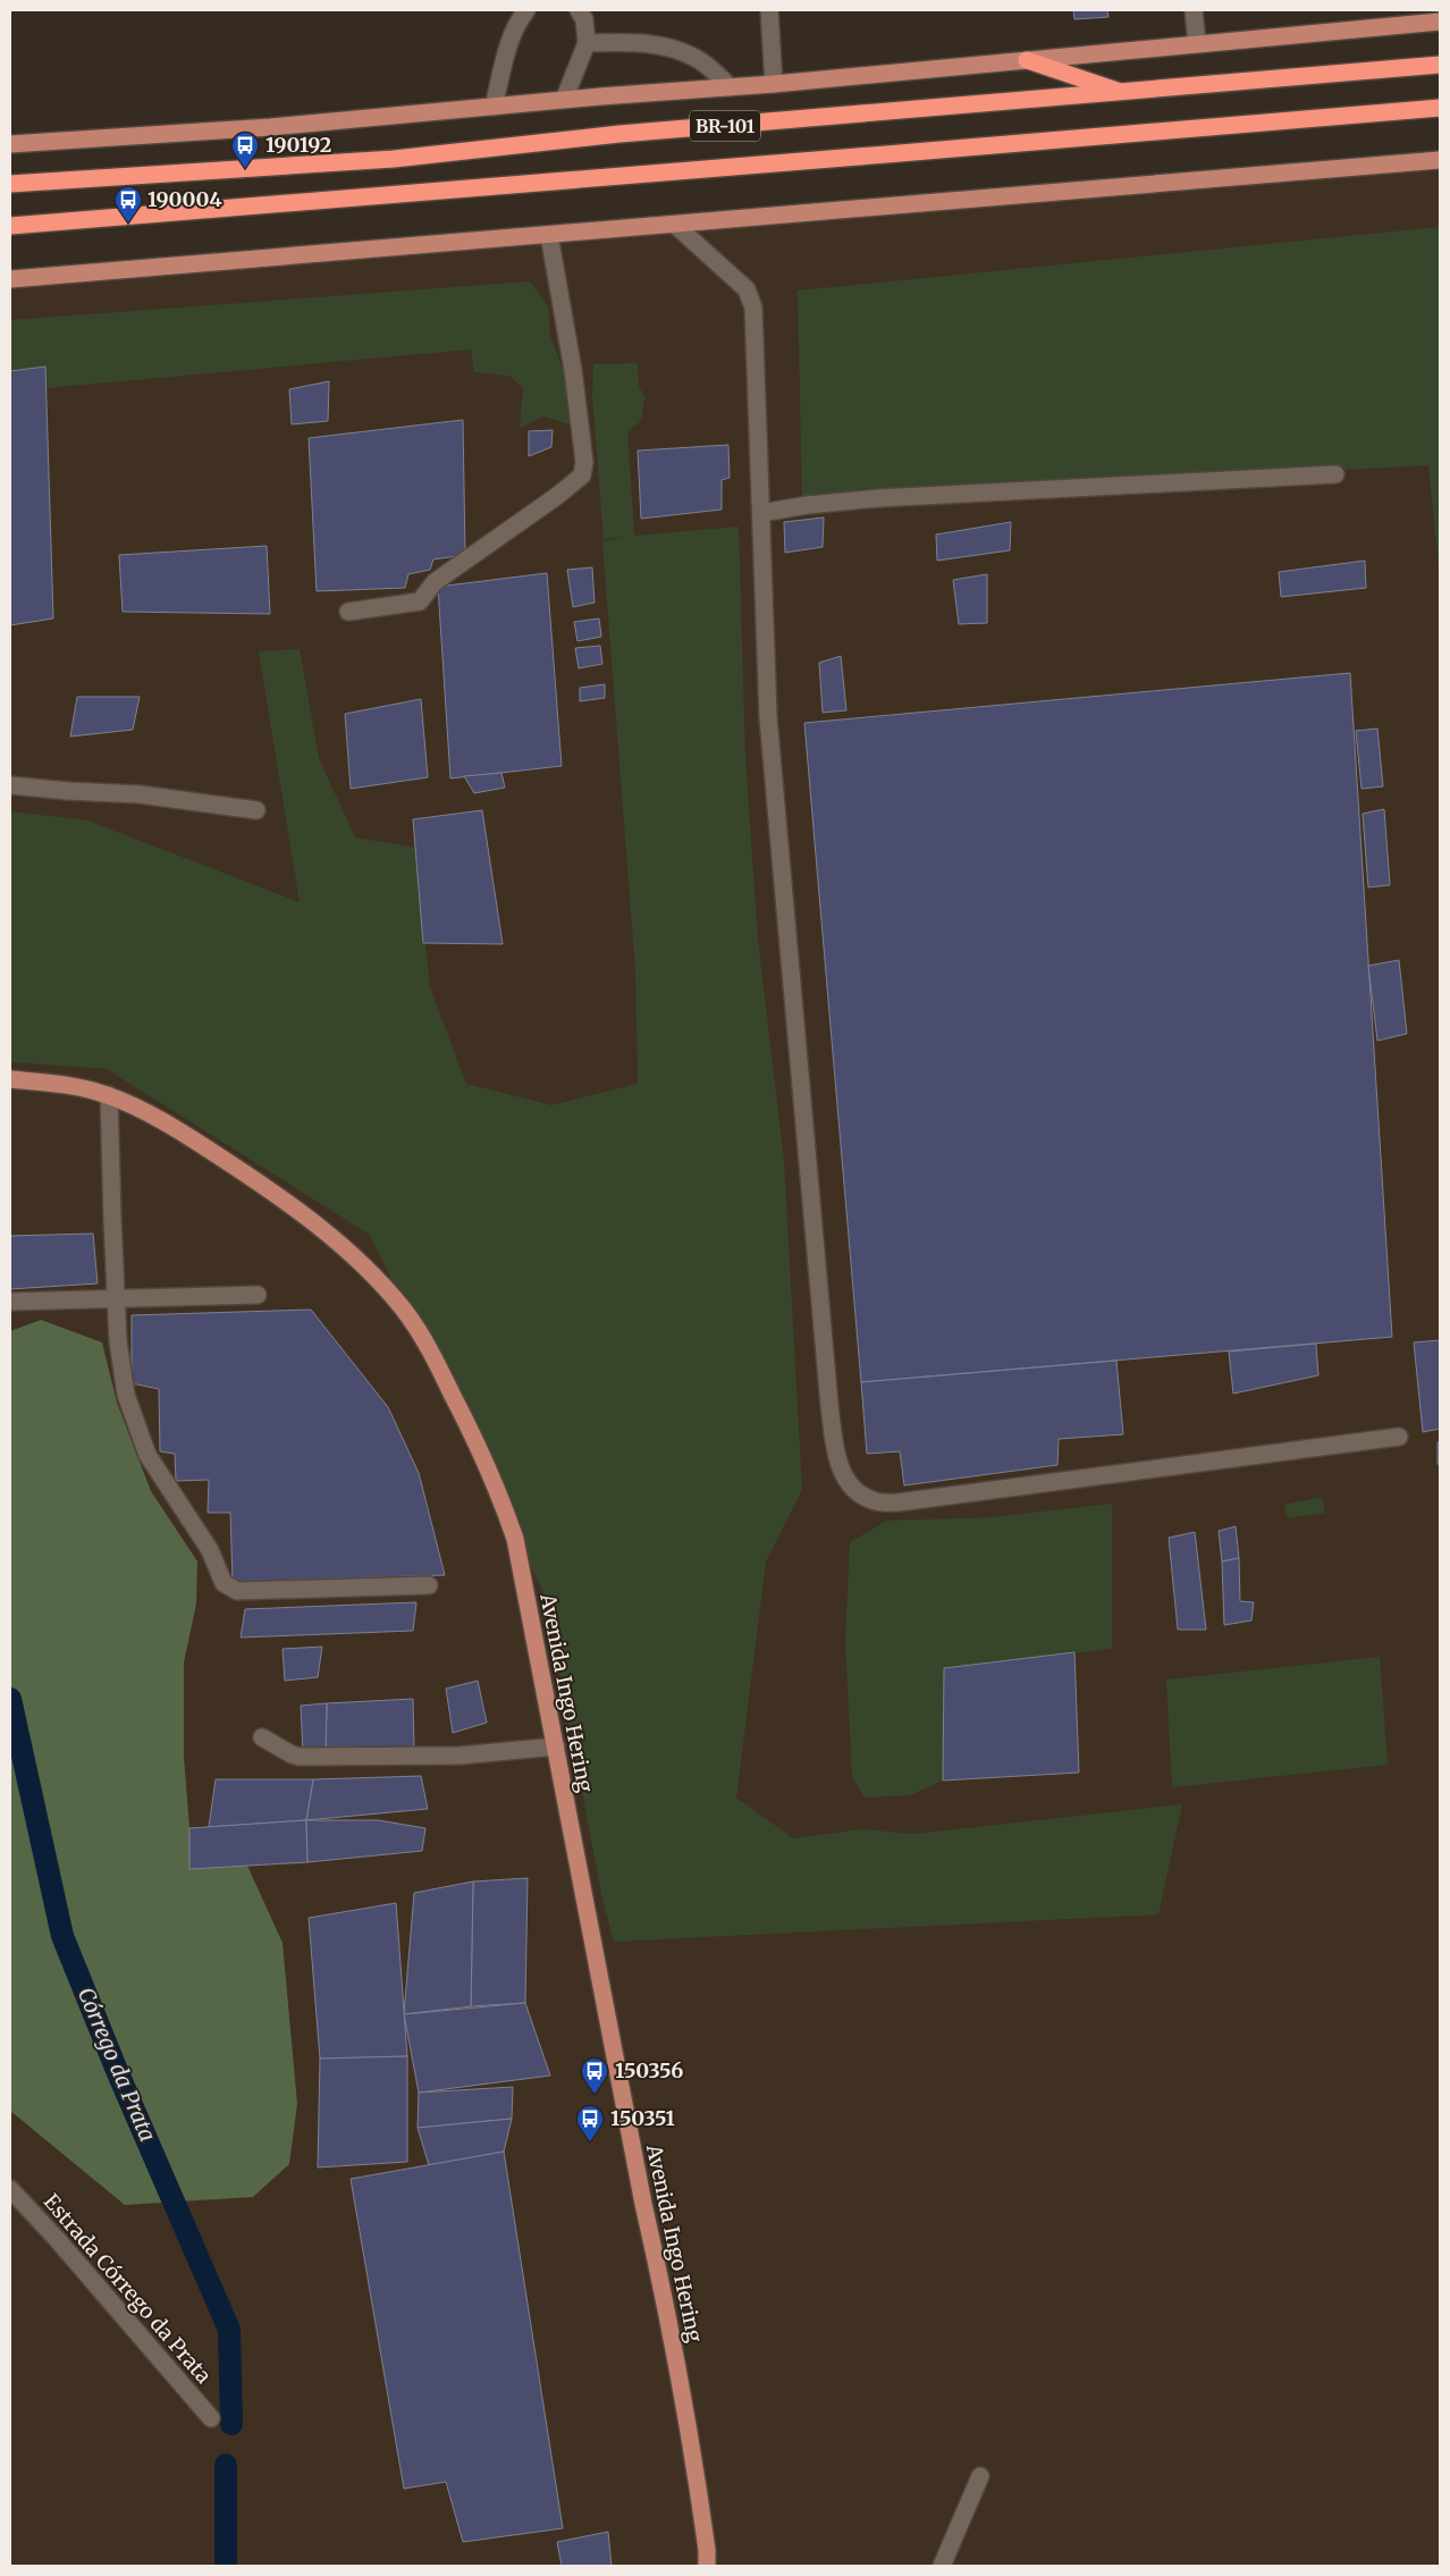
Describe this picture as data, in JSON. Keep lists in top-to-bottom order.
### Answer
{
  "streets": {
    "highway": ["BR-101"],
    "main road": ["Avenida Ingo Hering"],
    "street": ["Estrada Córrego da Prata"]
  },
  "water": ["Córrego da Prata"],
  "places": {
    "bus stop": [
      "190192",
      "190004",
      "150356",
      "150351"
    ]
  }
}
